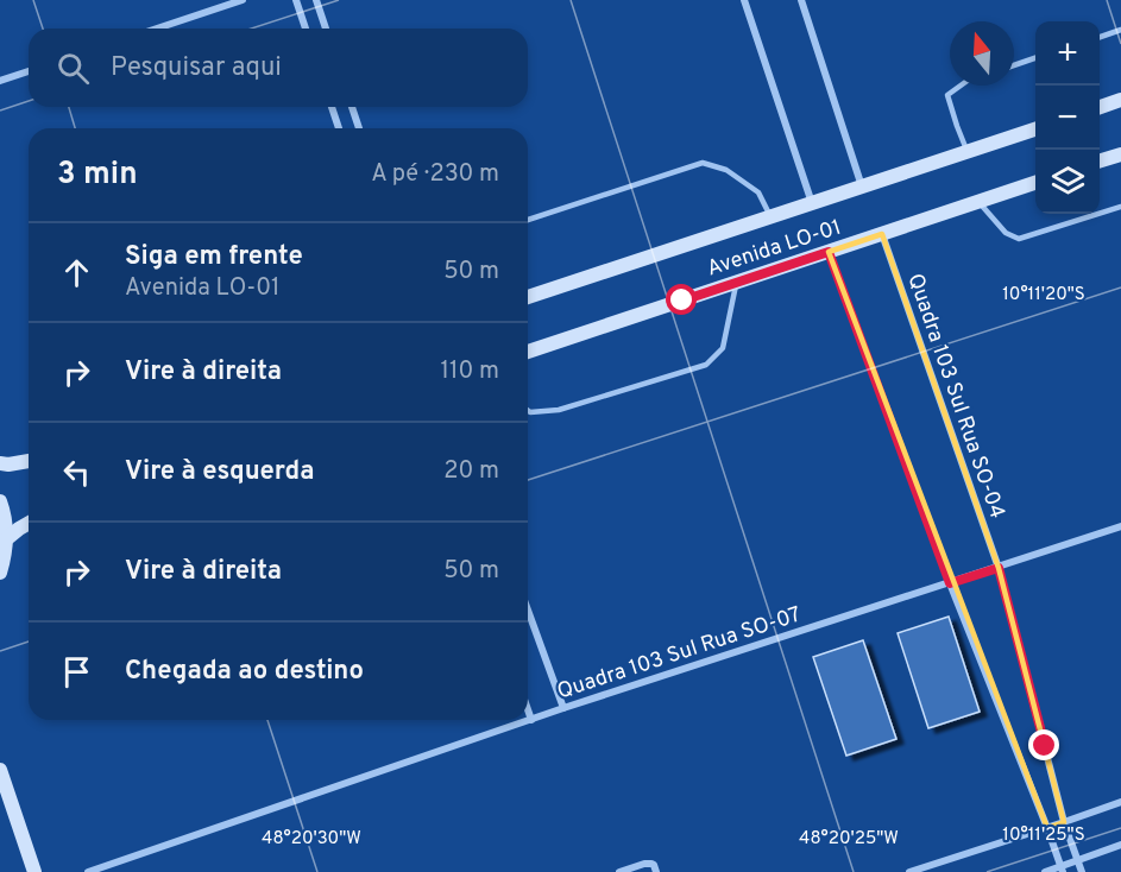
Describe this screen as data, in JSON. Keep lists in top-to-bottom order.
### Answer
{
  "streets": {
    "street": ["Avenida LO-01", "Quadra 103 Sul Rua SO-04", "Quadra 103 Sul Rua SO-07"]
  },
  "crossings": [
    ["Avenida LO-01", "Quadra 103 Sul Rua SO-04"],
    ["Quadra 103 Sul Rua SO-04", "Quadra 103 Sul Rua SO-07"]
  ],
  "north": "top",
  "page": {
    "map_buttons": ["+", "−"],
    "search": "Pesquisar aqui",
    "heading": ["3 min", "A pé · 230 m"],
    "list": [
      ["Siga em frente", "Avenida LO-01", "50 m"],
      ["Vire à direita", "110 m"],
      ["Vire à esquerda", "20 m"],
      ["Vire à direita", "50 m"],
      "Chegada ao destino"
    ]
  },
  "coordinates": [
    "10°11'20\"S",
    "10°11'25\"S",
    "48°20'30\"W",
    "48°20'25\"W"
  ]
}
